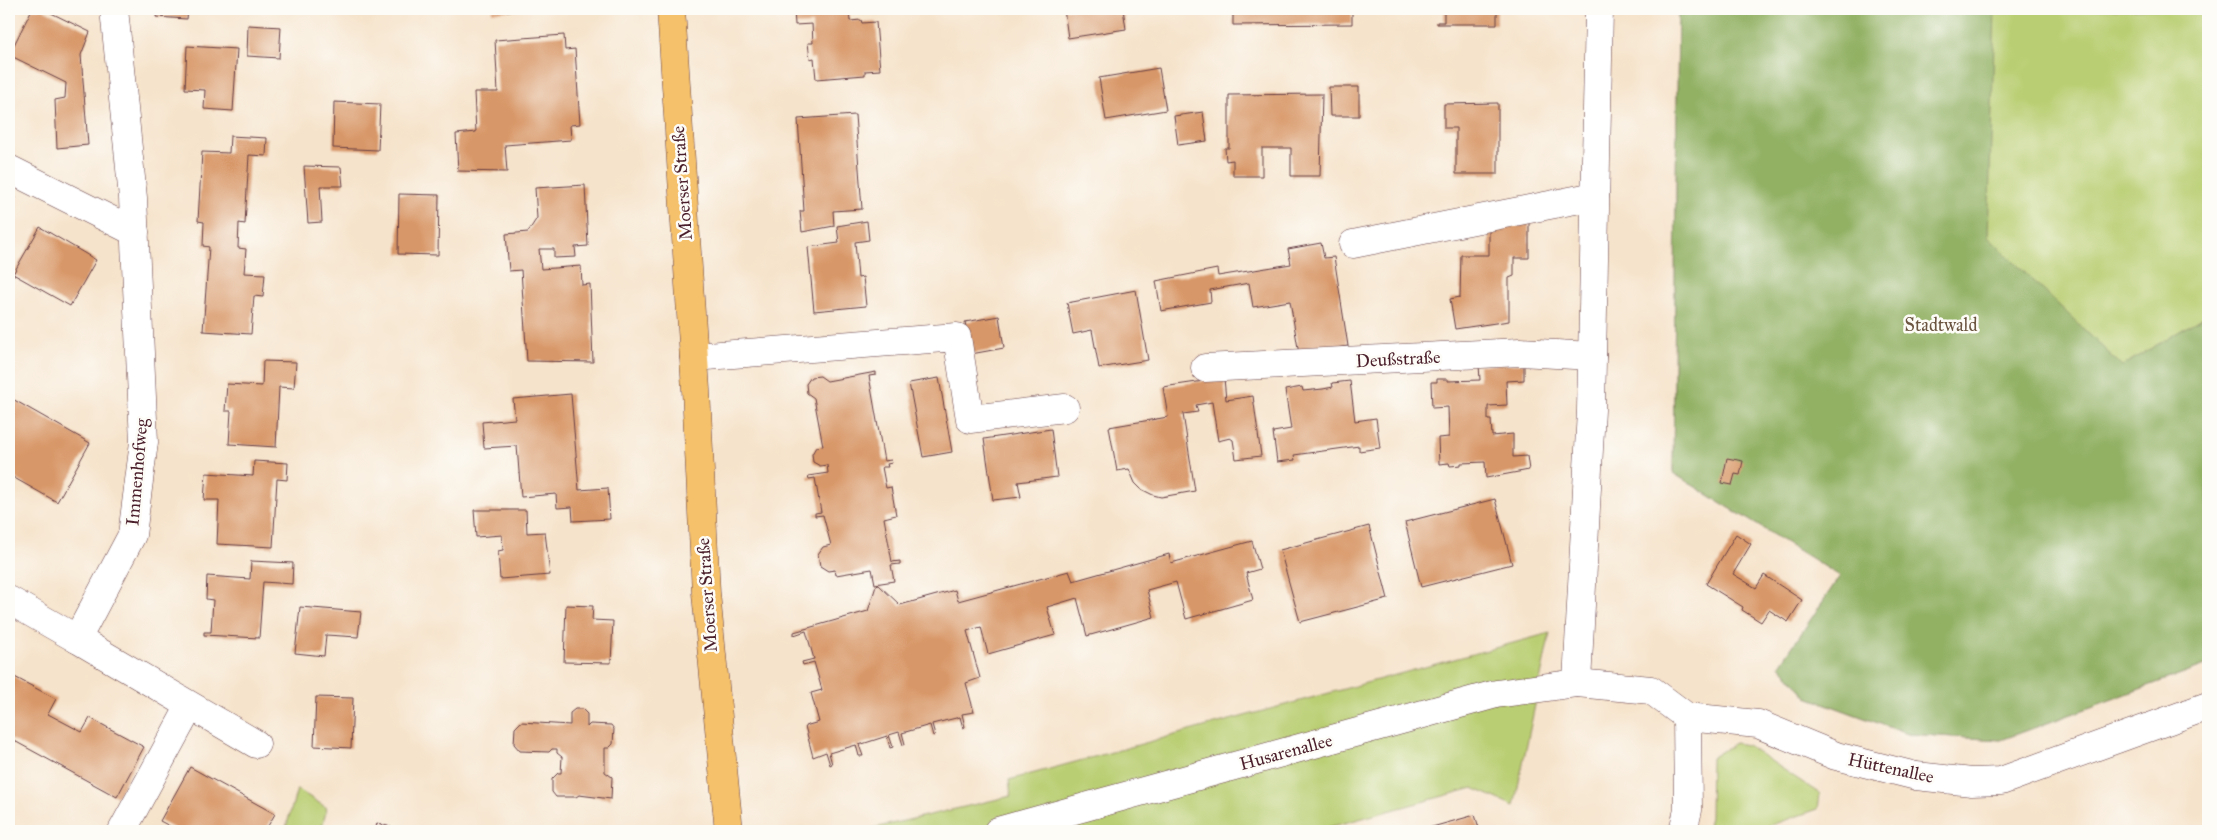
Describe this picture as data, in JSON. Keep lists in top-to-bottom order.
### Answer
{
  "streets": {
    "main road": ["Moerser Straße"],
    "street": [
      "Deußstraße",
      "Immenhofweg",
      "Husarenallee",
      "Hüttenallee"
    ]
  },
  "crossings": [
    ["Husarenallee", "Hüttenallee"]
  ],
  "parks": ["Stadtwald"]
}
